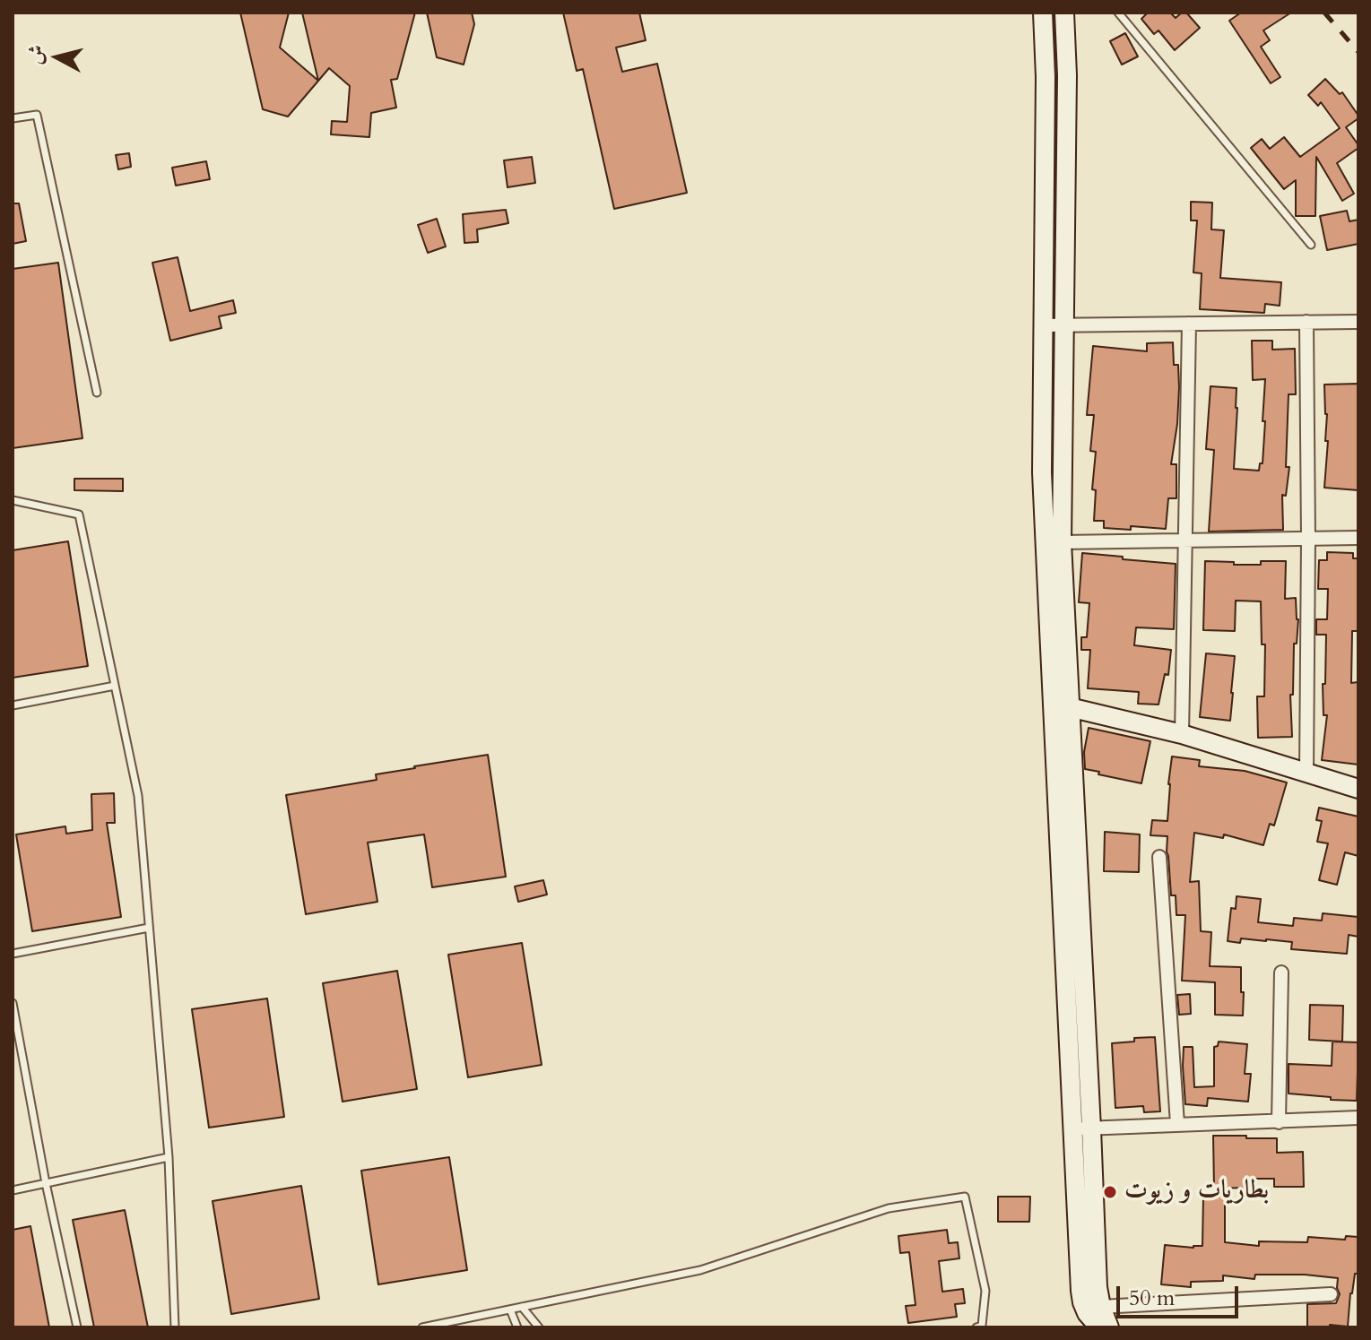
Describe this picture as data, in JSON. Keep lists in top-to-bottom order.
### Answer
{
  "places": ["بطاريات و زيوت"],
  "scale_bar": "50 m",
  "north": "left"
}
